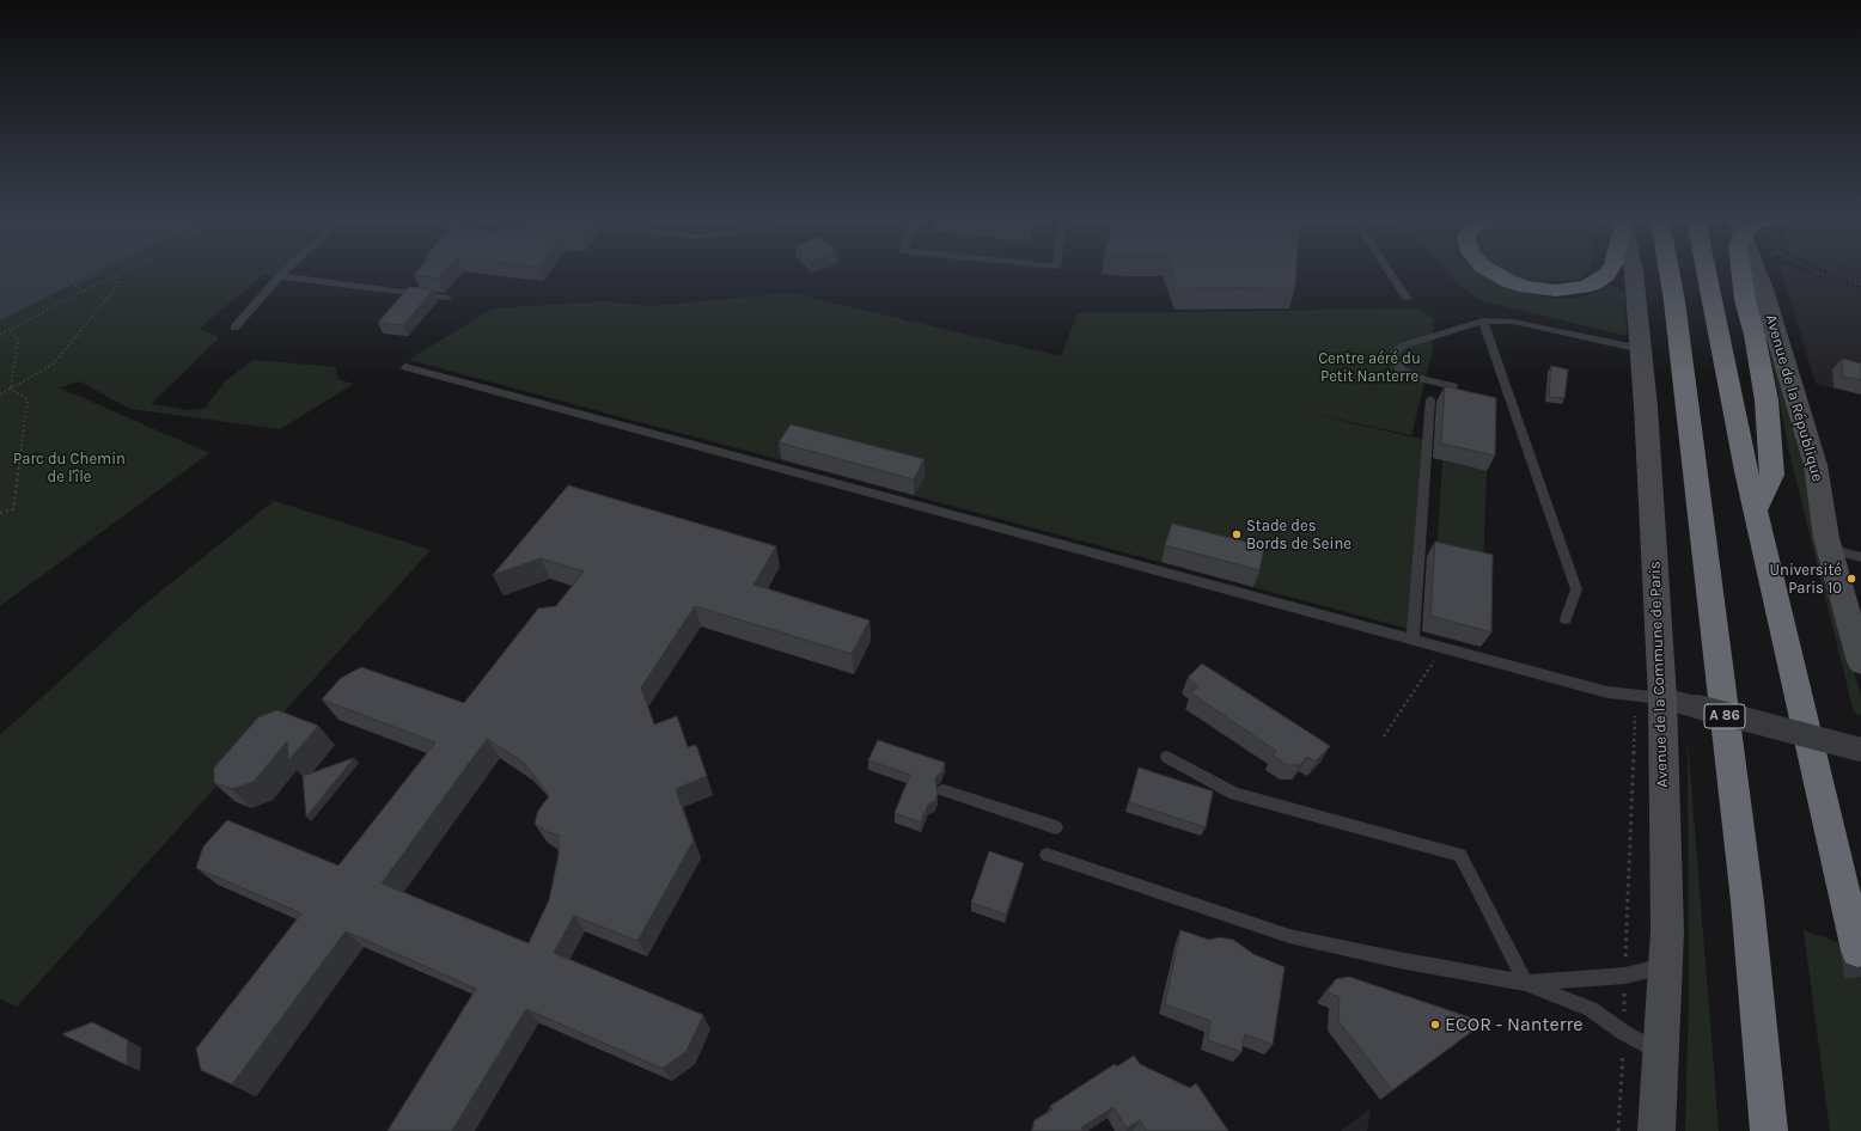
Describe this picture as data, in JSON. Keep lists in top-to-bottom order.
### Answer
{
  "streets": {
    "highway": ["A 86"],
    "main road": ["Avenue de la République", "Avenue de la Commune de Paris"]
  },
  "parks": ["Centre aéré du Petit Nanterre", "Parc du Chemin de l'île"],
  "places": ["Stade des Bords de Seine", "Université Paris 10", "ECOR - Nanterre"]
}
